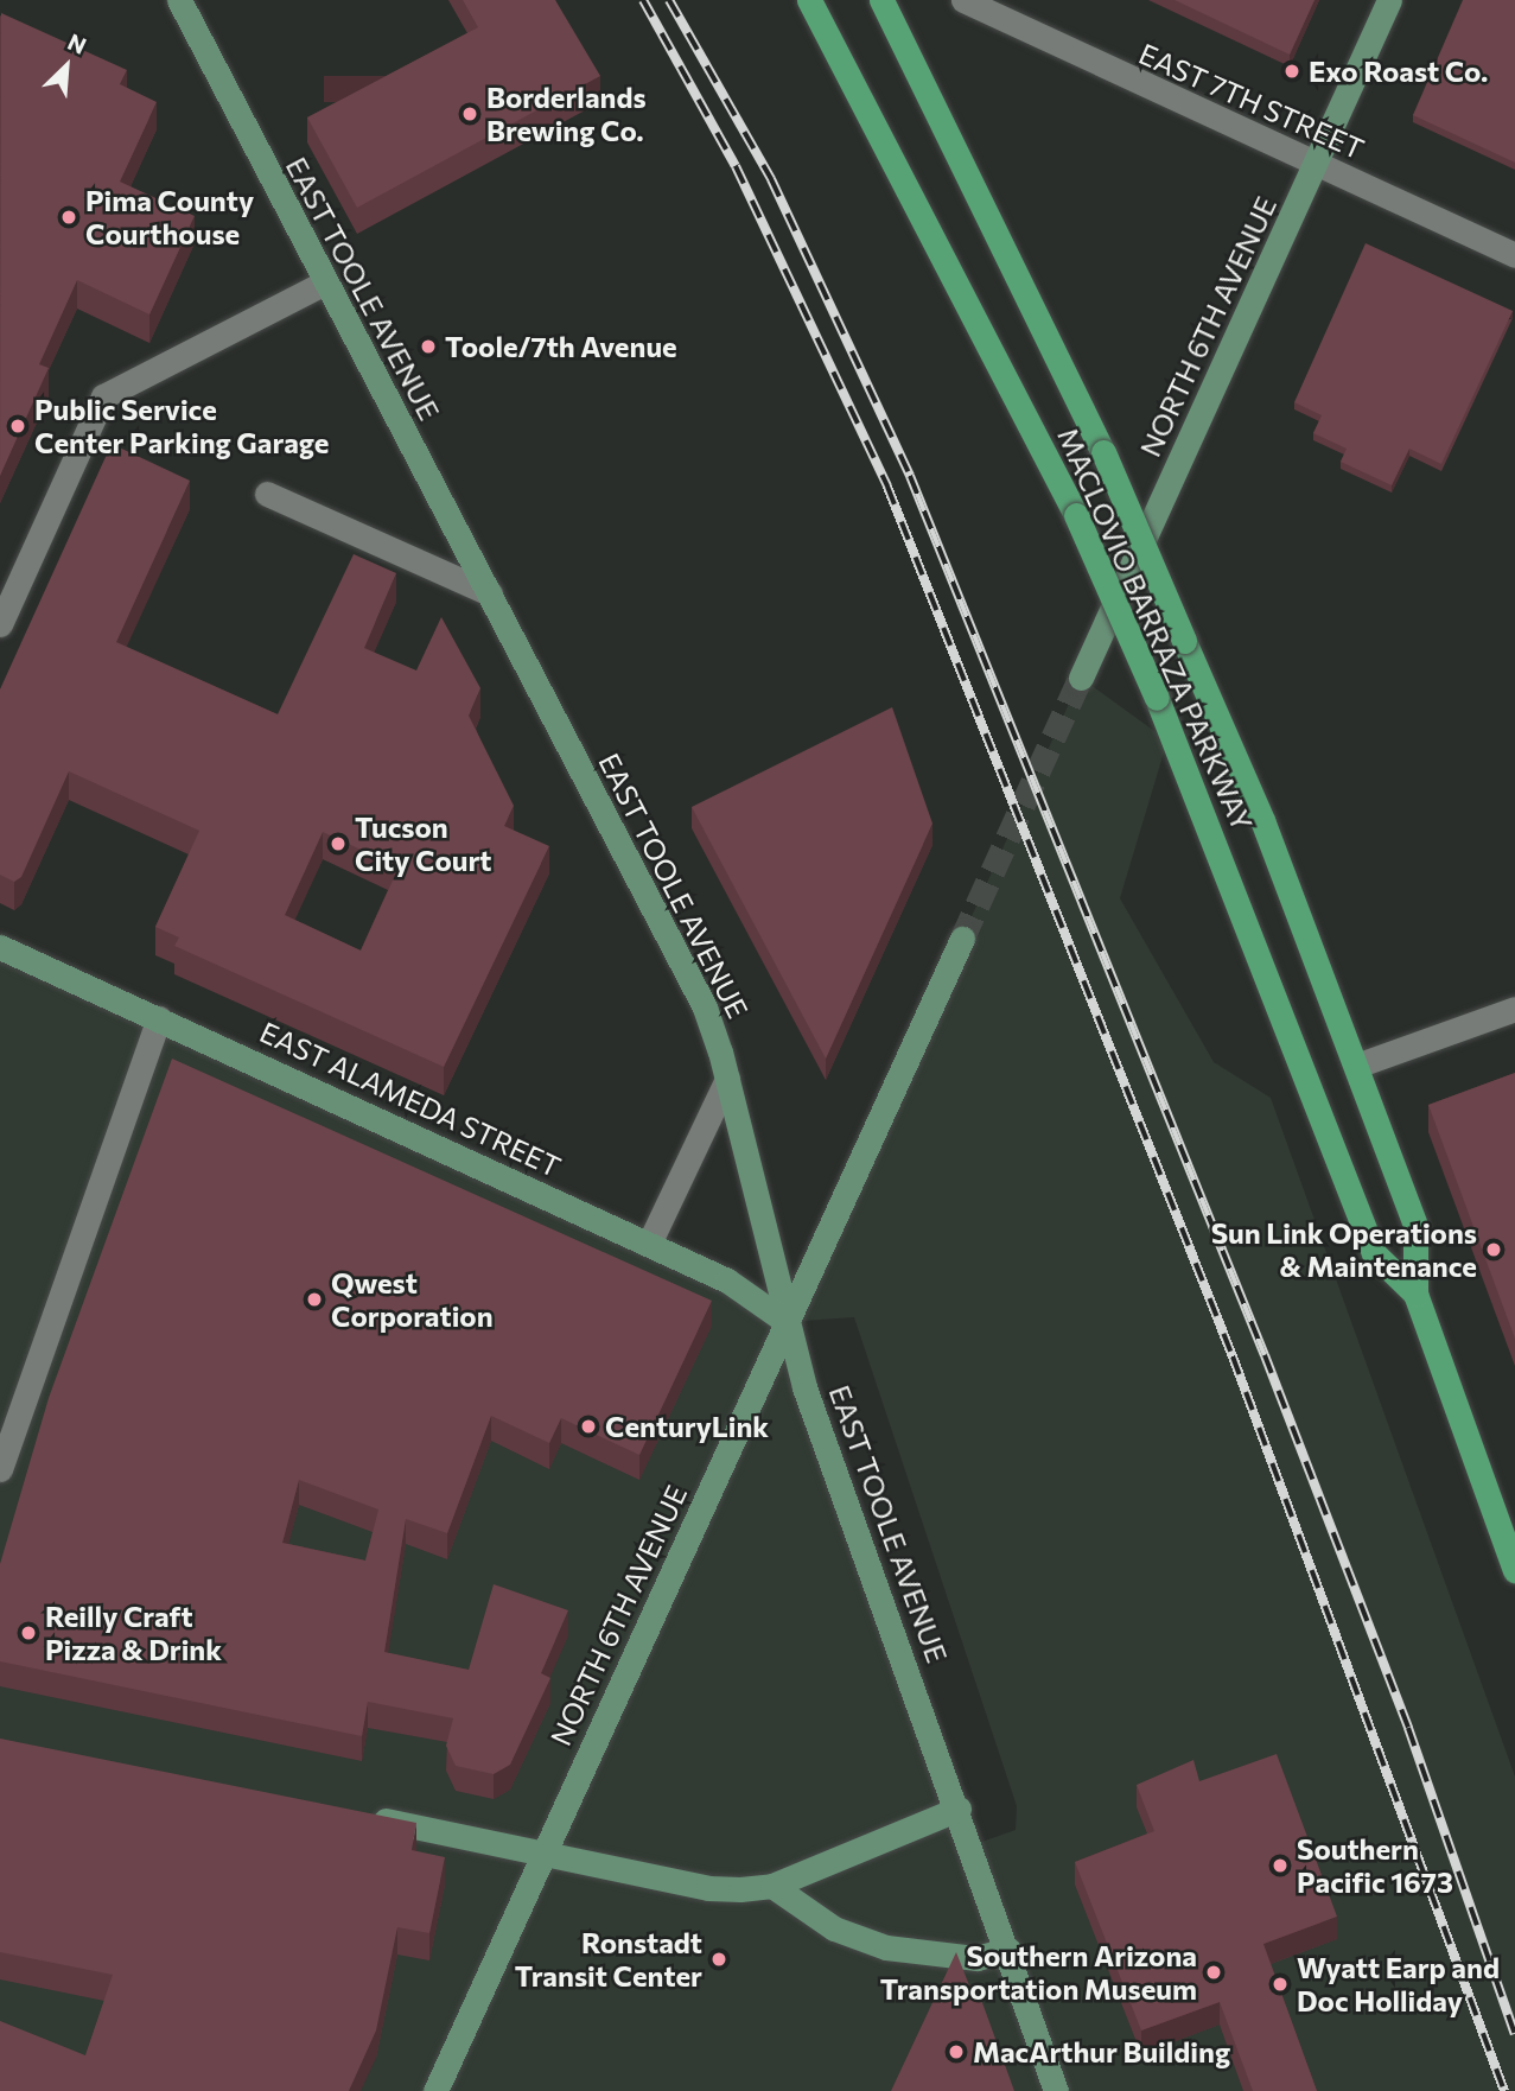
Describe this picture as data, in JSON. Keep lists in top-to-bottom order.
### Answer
{
  "streets": {
    "main road": ["MACLOVIO BARRAZA PARKWAY"],
    "street": [
      "EAST 7TH STREET",
      "EAST TOOLE AVENUE",
      "NORTH 6TH AVENUE",
      "EAST ALAMEDA STREET"
    ]
  },
  "crossings": [
    ["EAST 7TH STREET", "NORTH 6TH AVENUE"],
    ["EAST TOOLE AVENUE", "NORTH 6TH AVENUE"],
    ["EAST TOOLE AVENUE", "EAST ALAMEDA STREET"],
    ["NORTH 6TH AVENUE", "EAST ALAMEDA STREET"]
  ],
  "places": [
    "Exo Roast Co.",
    "Borderlands Brewing Co.",
    "Pima County Courthouse",
    "Toole/7th Avenue",
    "Public Service Center Parking Garage",
    "Tucson City Court",
    "Sun Link Operations & Maintenance",
    "Qwest Corporation",
    "CenturyLink",
    "Reilly Craft Pizza & Drink",
    "Southern Pacific 1673",
    "Ronstadt Transit Center",
    "Southern Arizona Transportation Museum",
    "Wyatt Earp and Doc Holliday",
    "MacArthur Building"
  ],
  "north": "top right"
}
